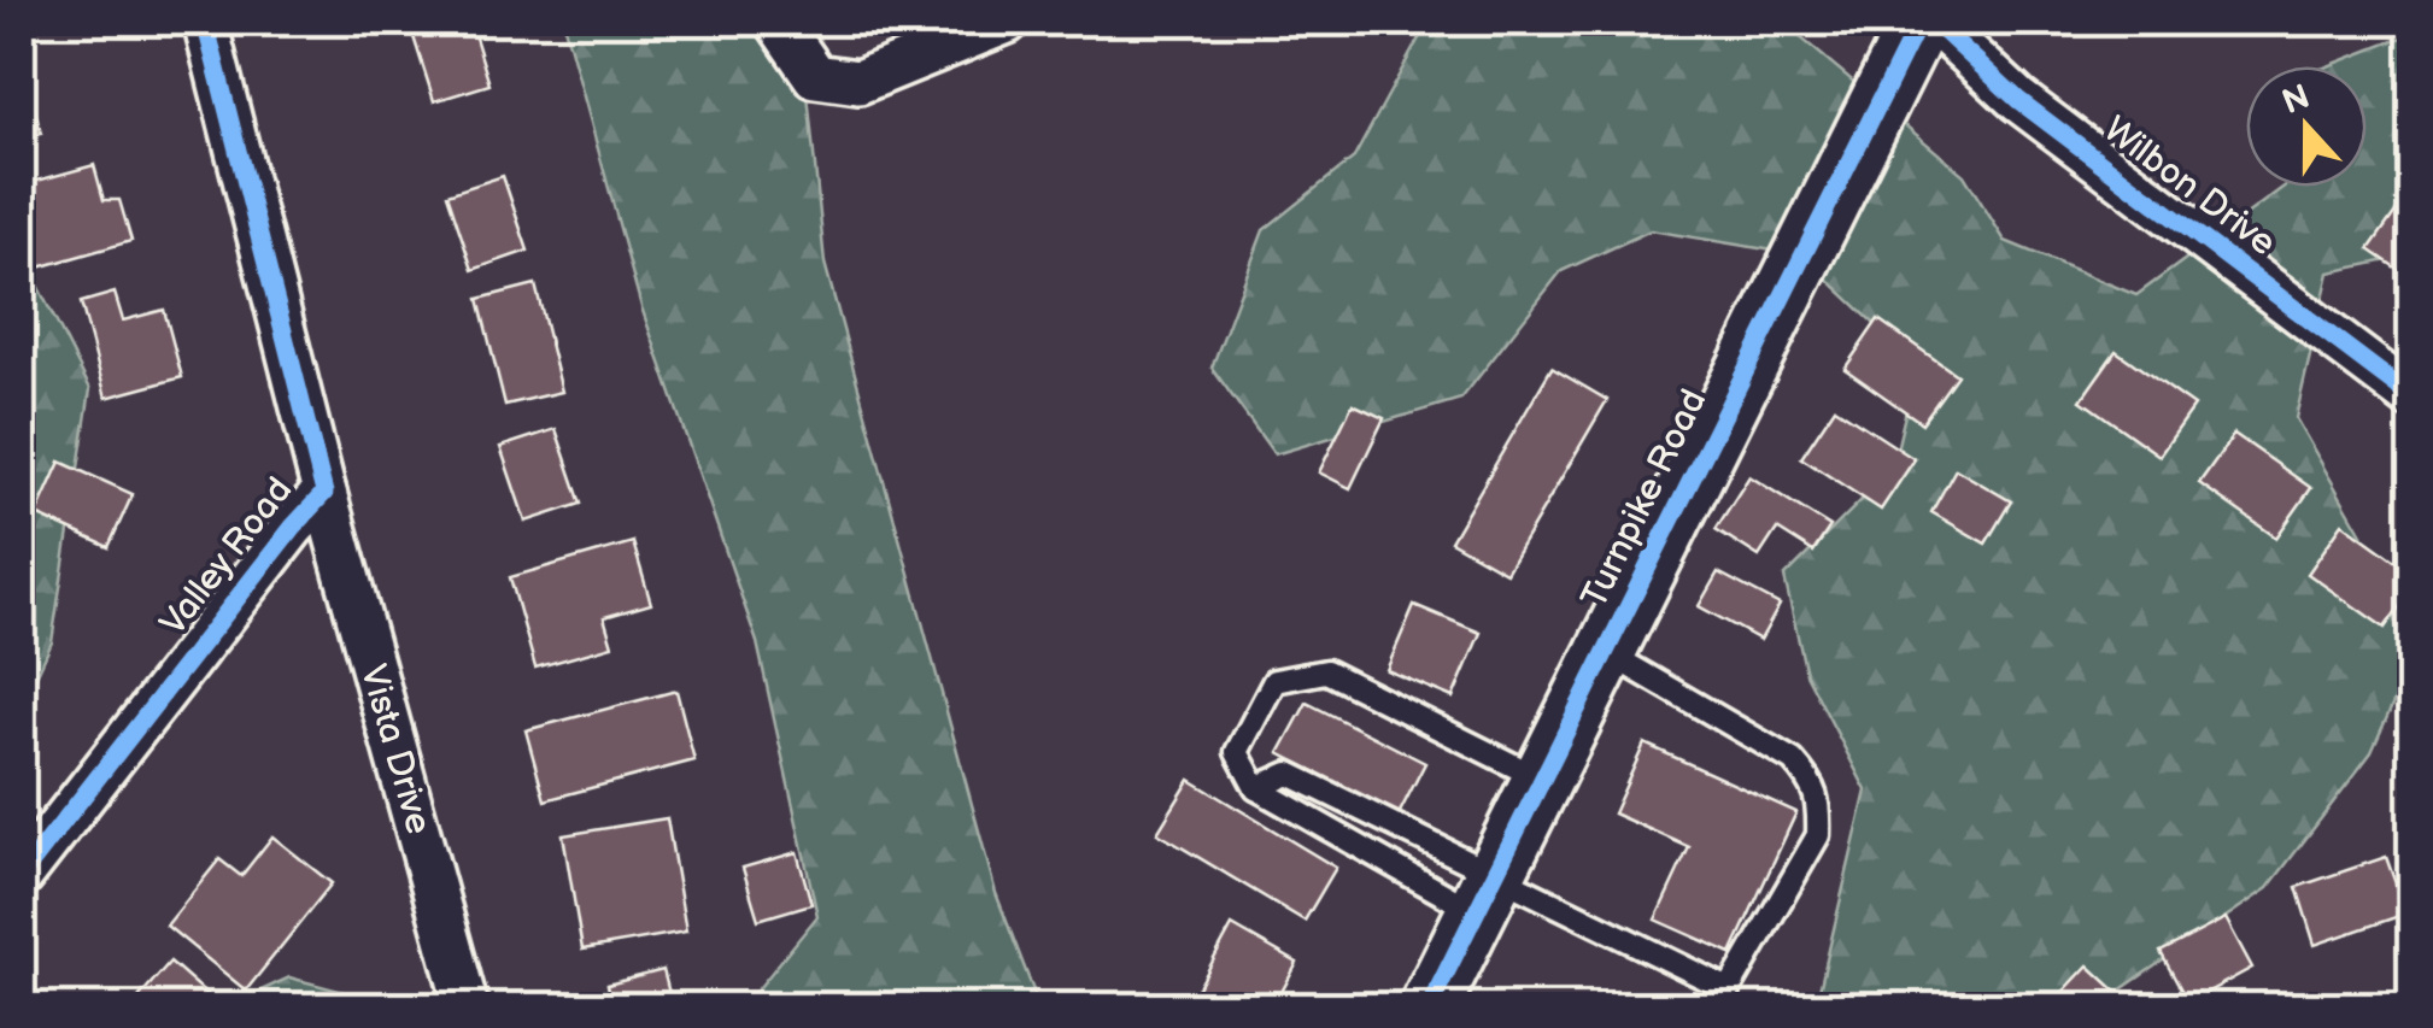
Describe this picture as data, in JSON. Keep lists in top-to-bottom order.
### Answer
{
  "streets": {
    "street": [
      "Wilbon Drive",
      "Turnpike Road",
      "Valley Road",
      "Vista Drive"
    ]
  },
  "crossings": [
    ["Valley Road", "Vista Drive"]
  ],
  "north": "top"
}
